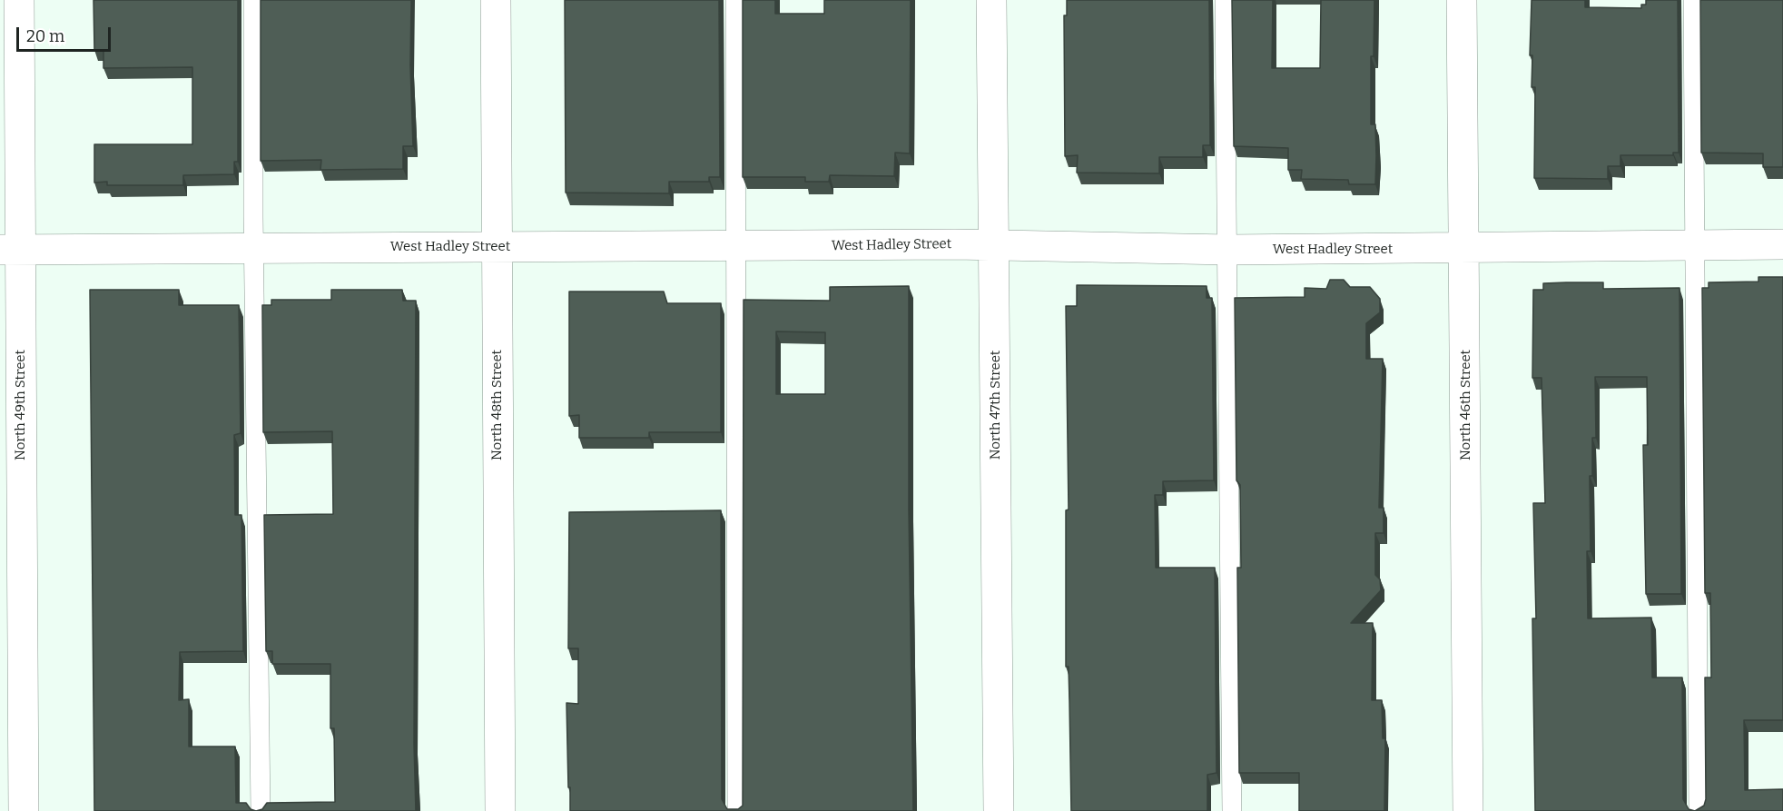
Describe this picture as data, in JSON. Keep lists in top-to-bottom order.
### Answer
{
  "streets": {
    "street": [
      "West Hadley Street",
      "North 49th Street",
      "North 48th Street",
      "North 47th Street",
      "North 46th Street"
    ]
  },
  "crossings": [
    ["West Hadley Street", "North 49th Street"],
    ["West Hadley Street", "North 48th Street"],
    ["West Hadley Street", "North 47th Street"],
    ["West Hadley Street", "North 46th Street"]
  ],
  "scale_bar": "20 m"
}
